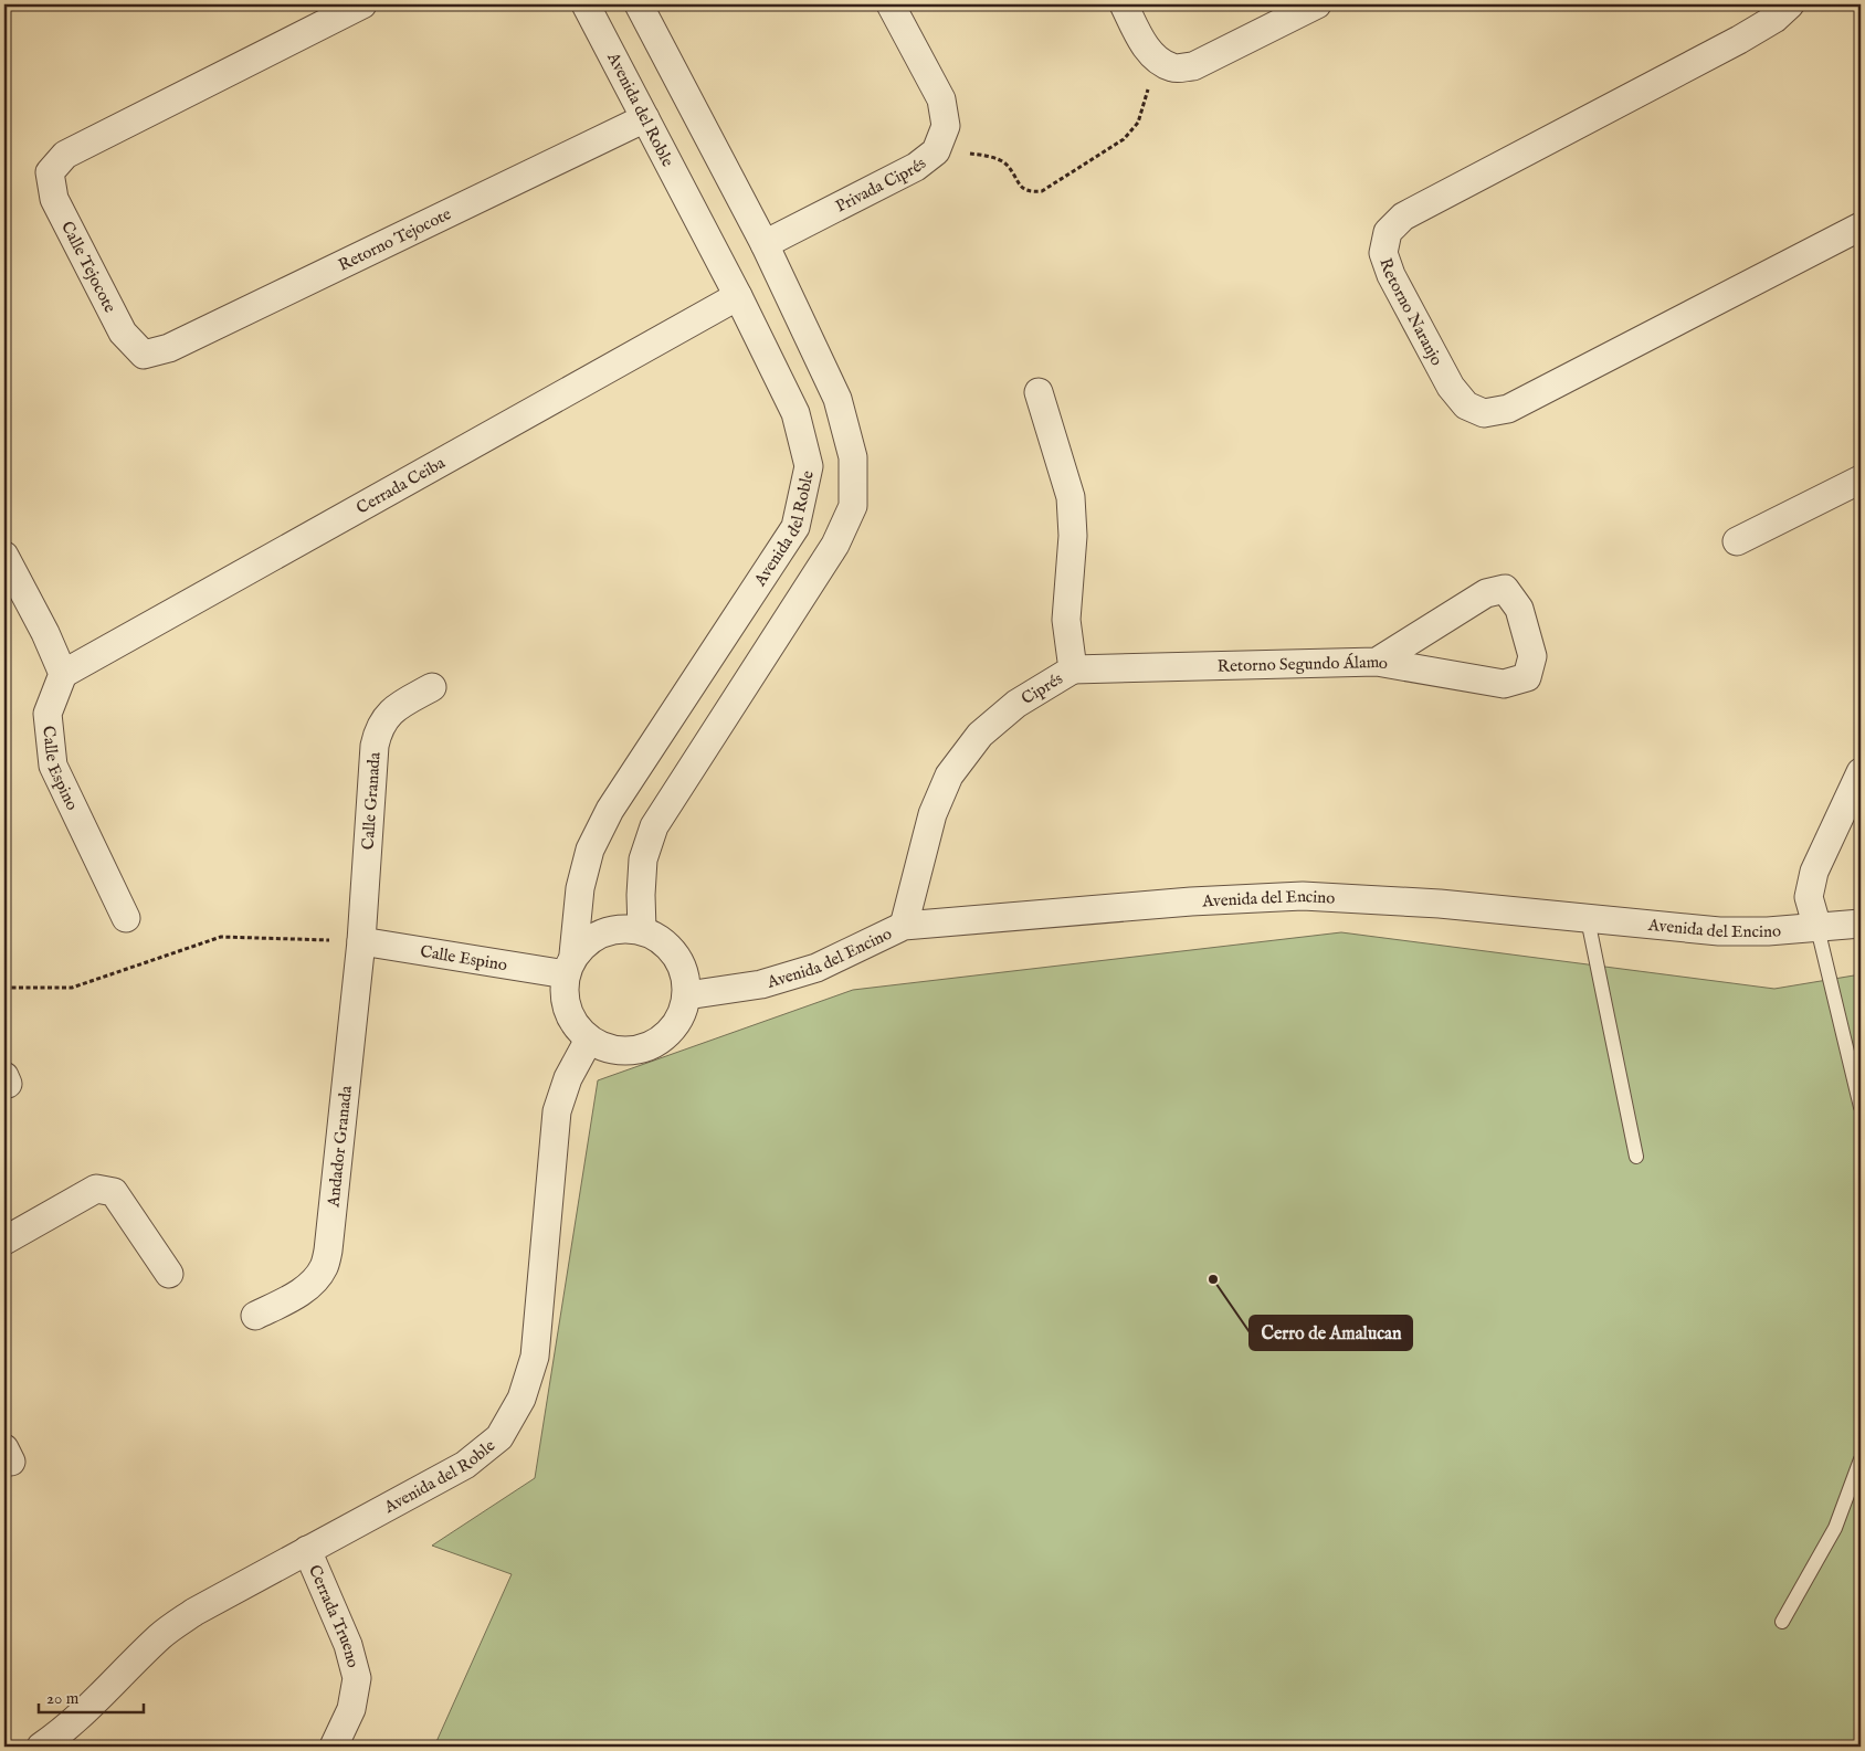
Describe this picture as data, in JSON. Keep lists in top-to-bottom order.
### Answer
{
  "streets": {
    "street": [
      "Avenida del Roble",
      "Privada Ciprés",
      "Retorno Tejocote",
      "Calle Tejocote",
      "Retorno Naranjo",
      "Cerrada Ceiba",
      "Retorno Segundo Álamo",
      "Ciprés",
      "Calle Espino",
      "Calle Granada",
      "Avenida del Encino",
      "Andador Granada",
      "Cerrada Trueno"
    ]
  },
  "crossings": [
    ["Avenida del Roble", "Retorno Tejocote"],
    ["Avenida del Roble", "Cerrada Ceiba"],
    ["Avenida del Roble", "Calle Espino"],
    ["Avenida del Roble", "Avenida del Encino"],
    ["Avenida del Roble", "Cerrada Trueno"],
    ["Retorno Tejocote", "Calle Tejocote"],
    ["Cerrada Ceiba", "Calle Espino"],
    ["Retorno Segundo Álamo", "Ciprés"],
    ["Ciprés", "Avenida del Encino"],
    ["Calle Espino", "Calle Granada"],
    ["Calle Espino", "Avenida del Encino"],
    ["Calle Espino", "Andador Granada"],
    ["Calle Granada", "Andador Granada"]
  ],
  "places": ["Cerro de Amalucan"],
  "scale_bar": "20 m"
}
